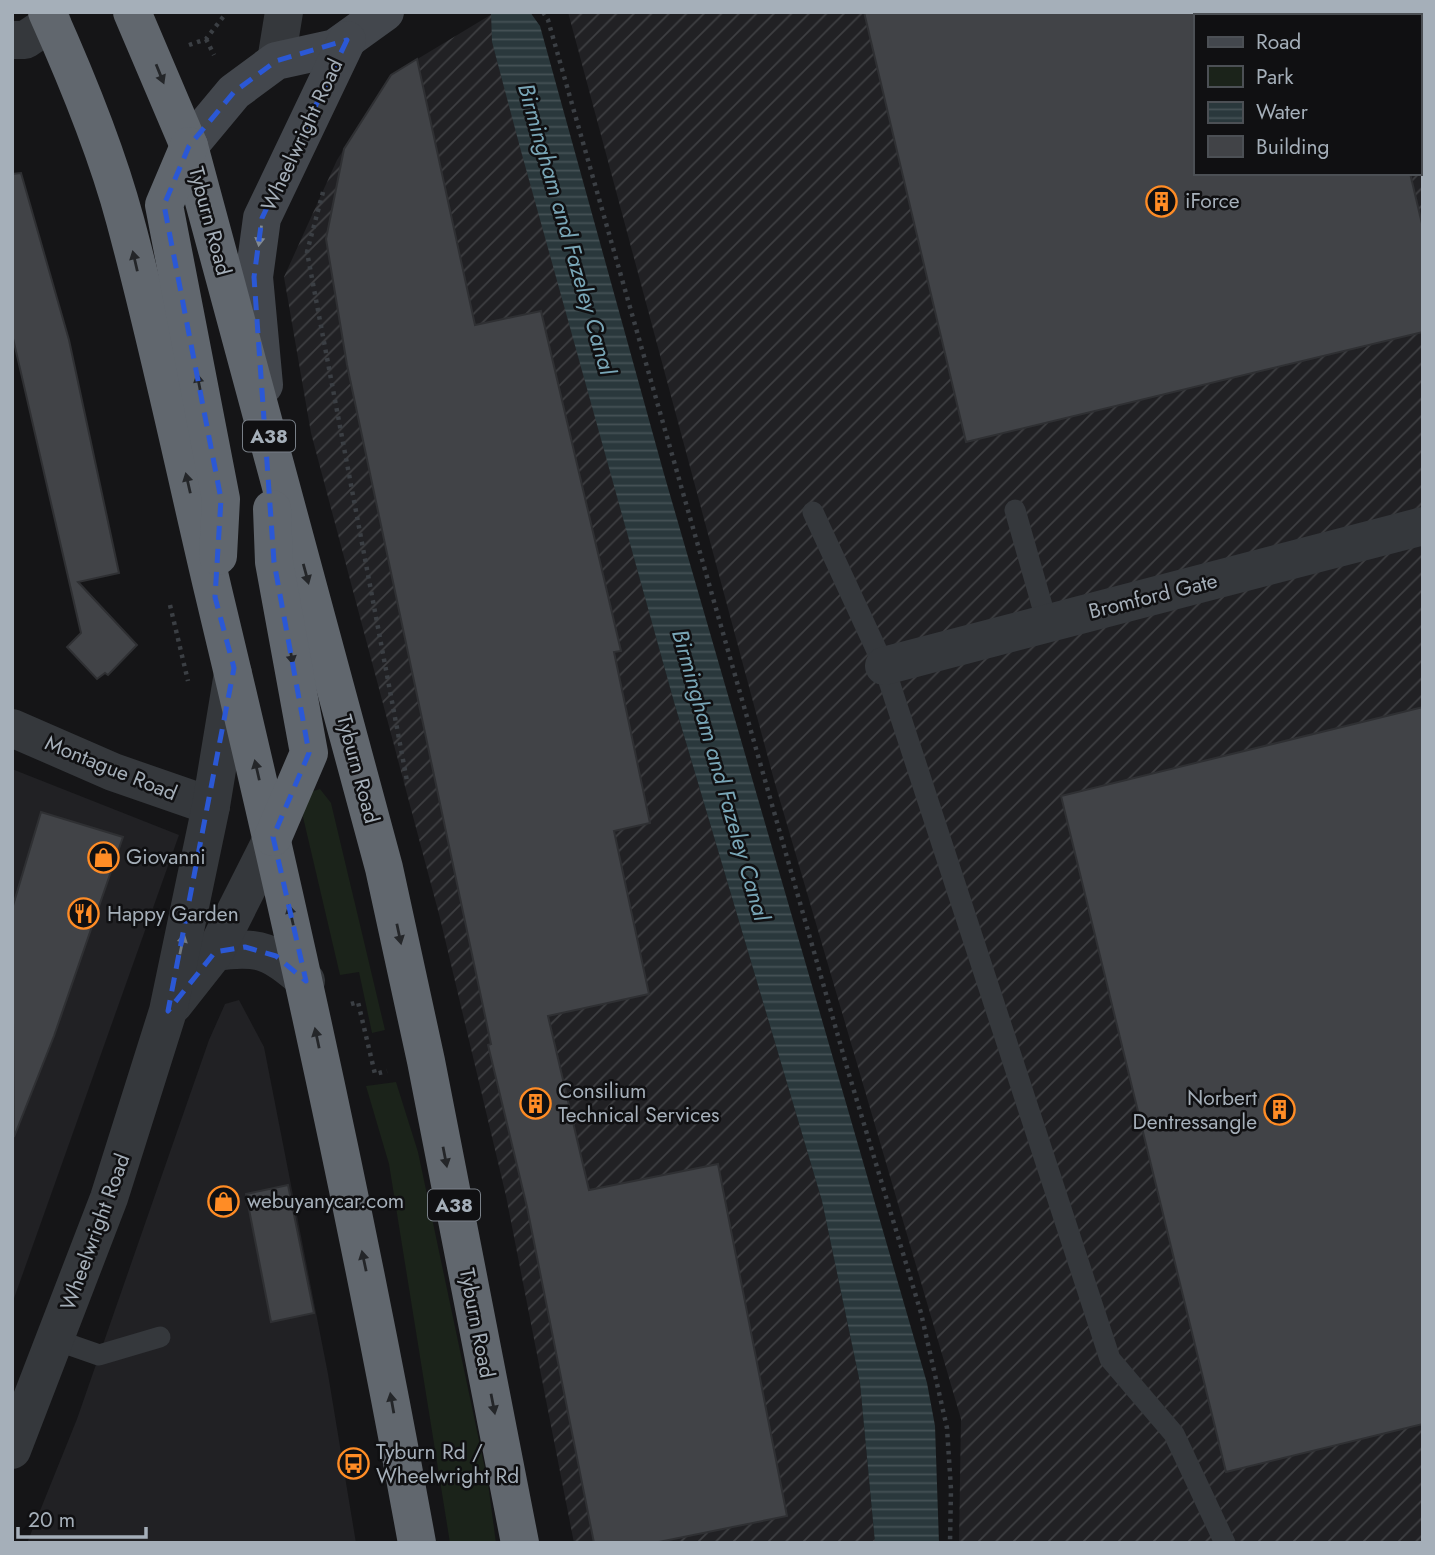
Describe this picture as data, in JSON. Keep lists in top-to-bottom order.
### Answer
{
  "streets": {
    "highway": ["Tyburn Road", "A38"],
    "street": ["Wheelwright Road", "Bromford Gate", "Montague Road"]
  },
  "crossings": [
    ["Wheelwright Road", "Tyburn Road"],
    ["Wheelwright Road", "Montague Road"]
  ],
  "water": ["Birmingham and Fazeley Canal"],
  "places": {
    "building": ["iForce", "Consilium Technical Services", "Norbert Dentressangle"],
    "shop": ["Giovanni", "webuyanycar.com"],
    "restaurant": ["Happy Garden"],
    "bus stop": ["Tyburn Rd / Wheelwright Rd"]
  },
  "legend": [
    "Road",
    "Park",
    "Water",
    "Building"
  ],
  "scale_bar": "20 m"
}
